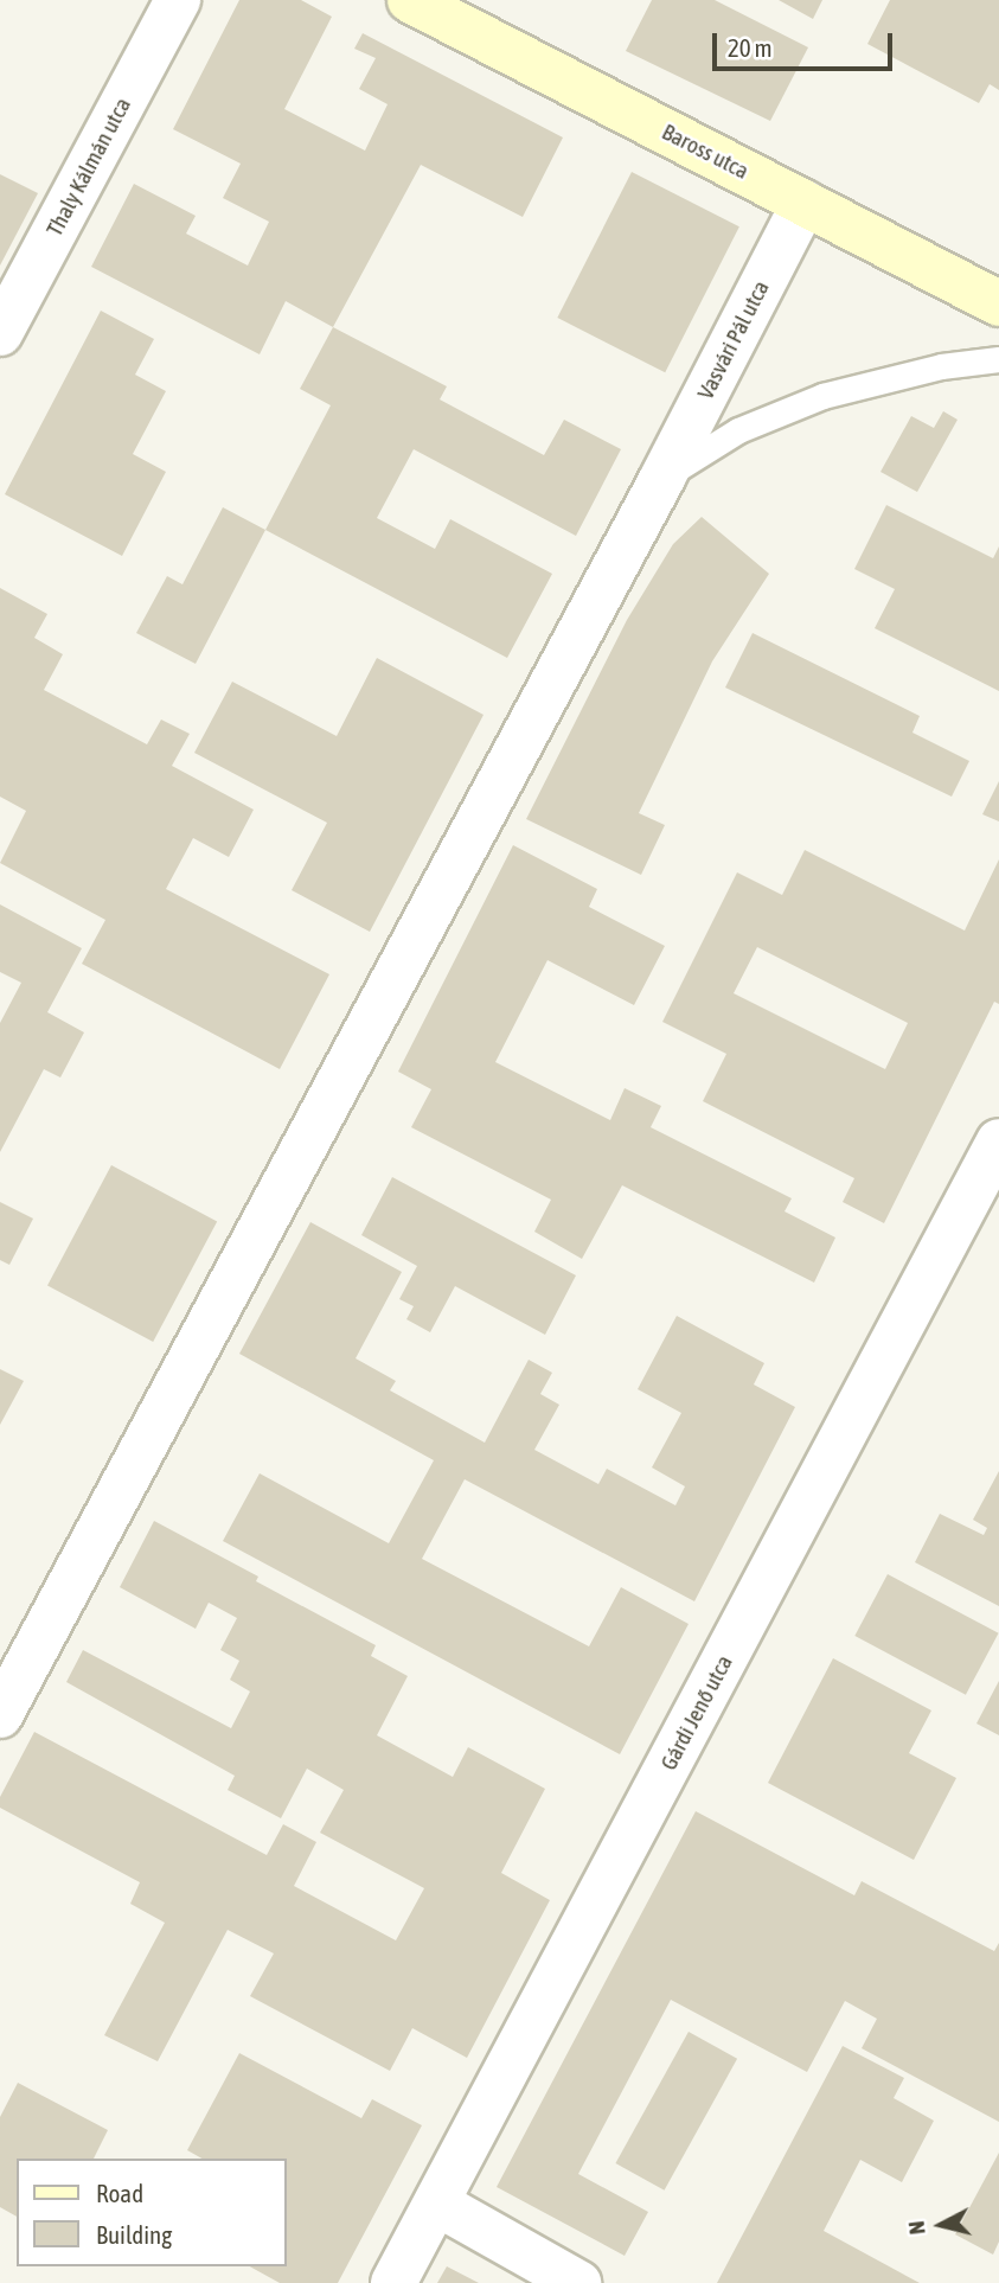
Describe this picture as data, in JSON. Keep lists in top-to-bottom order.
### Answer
{
  "streets": {
    "street": [
      "Baross utca",
      "Thaly Kálmán utca",
      "Vasvári Pál utca",
      "Gárdi Jenő utca"
    ]
  },
  "crossings": [
    ["Baross utca", "Vasvári Pál utca"]
  ],
  "legend": ["Road", "Building"],
  "scale_bar": "20 m",
  "north": "left"
}
